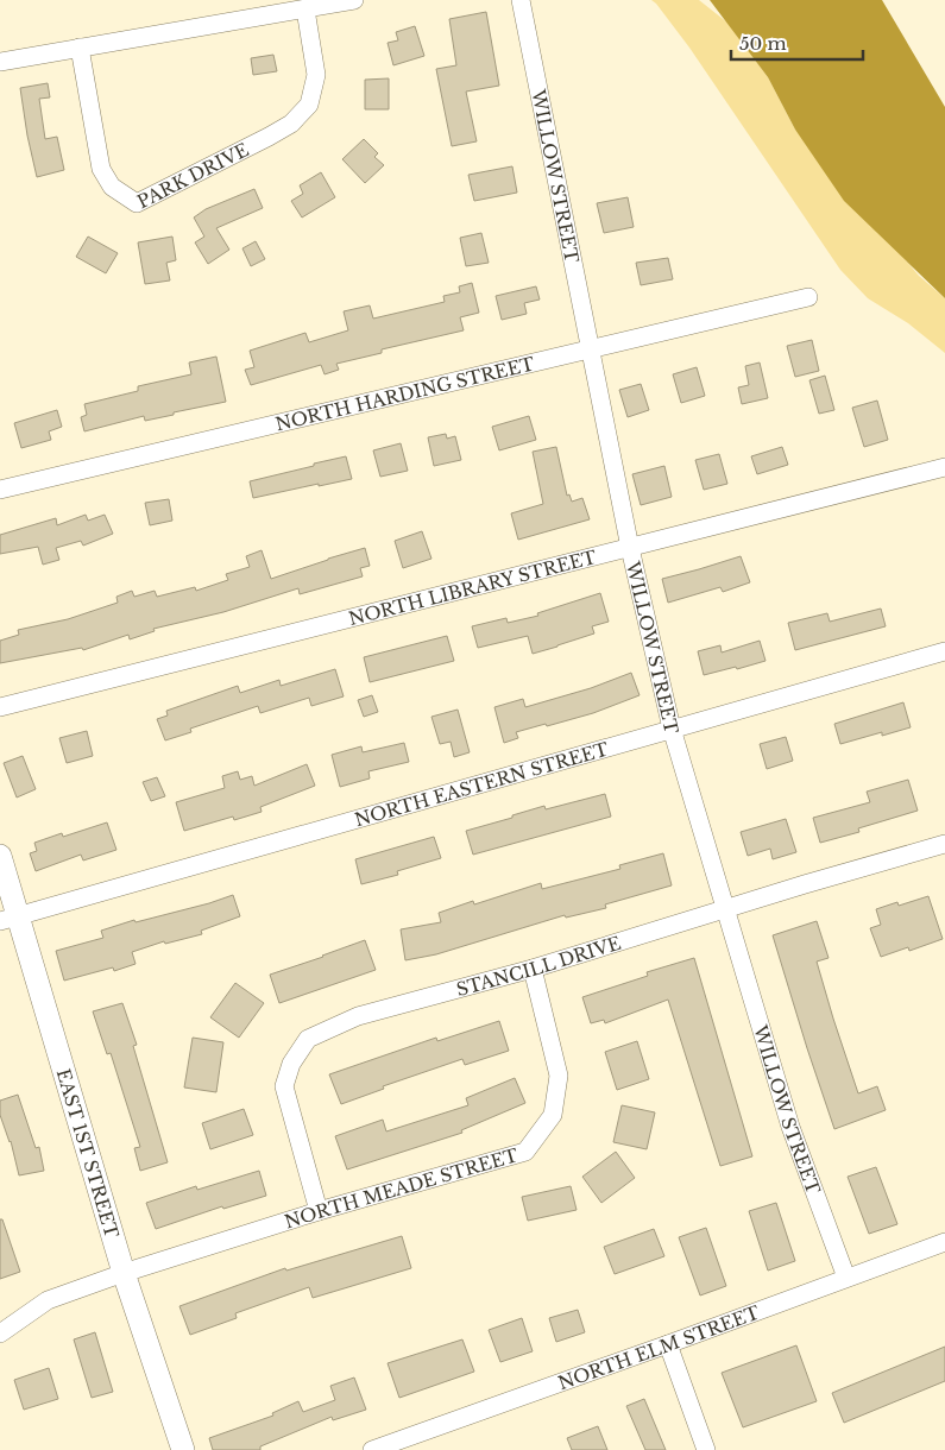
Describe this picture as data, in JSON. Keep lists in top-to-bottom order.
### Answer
{
  "streets": {
    "street": [
      "PARK DRIVE",
      "WILLOW STREET",
      "NORTH HARDING STREET",
      "NORTH LIBRARY STREET",
      "NORTH EASTERN STREET",
      "STANCILL DRIVE",
      "EAST 1ST STREET",
      "NORTH MEADE STREET",
      "NORTH ELM STREET"
    ]
  },
  "crossings": [
    ["WILLOW STREET", "NORTH HARDING STREET"],
    ["WILLOW STREET", "NORTH LIBRARY STREET"],
    ["WILLOW STREET", "NORTH EASTERN STREET"],
    ["WILLOW STREET", "STANCILL DRIVE"],
    ["WILLOW STREET", "NORTH ELM STREET"],
    ["NORTH EASTERN STREET", "EAST 1ST STREET"],
    ["STANCILL DRIVE", "NORTH MEADE STREET"],
    ["EAST 1ST STREET", "NORTH MEADE STREET"]
  ],
  "scale_bar": "50 m"
}
